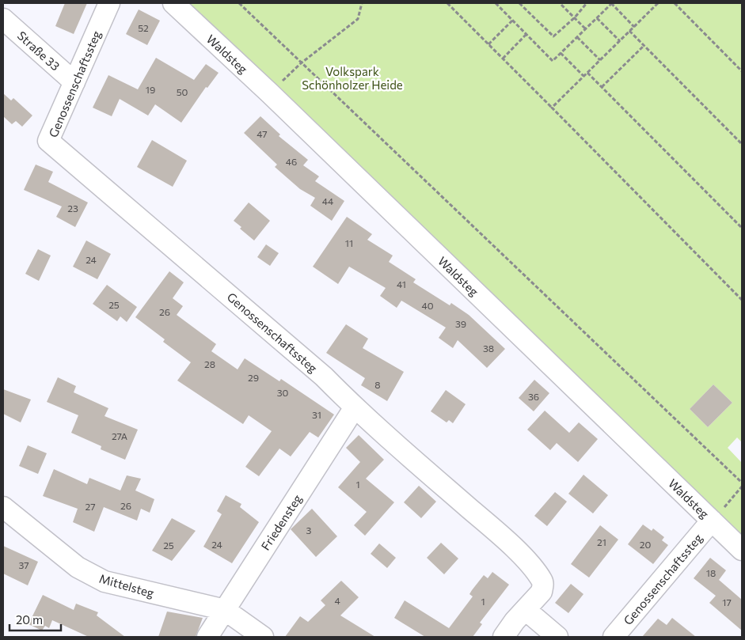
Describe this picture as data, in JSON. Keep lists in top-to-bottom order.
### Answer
{
  "streets": {
    "street": [
      "Straße 33",
      "Waldsteg",
      "Genossenschaftssteg",
      "Friedensteg",
      "Mittelsteg"
    ]
  },
  "crossings": [
    ["Straße 33", "Genossenschaftssteg"],
    ["Waldsteg", "Genossenschaftssteg"],
    ["Genossenschaftssteg", "Friedensteg"],
    ["Friedensteg", "Mittelsteg"]
  ],
  "parks": ["Volkspark Schönholzer Heide"],
  "house_numbers": [
    "52",
    "19",
    "50",
    "47",
    "46",
    "44",
    "23",
    "11",
    "24",
    "41",
    "25",
    "40",
    "26",
    "39",
    "38",
    "28",
    "29",
    "8",
    "30",
    "36",
    "31",
    "27A",
    "1",
    "26",
    "27",
    "3",
    "21",
    "24",
    "20",
    "25",
    "37",
    "18",
    "4",
    "1",
    "17"
  ],
  "scale_bar": "20 m"
}
